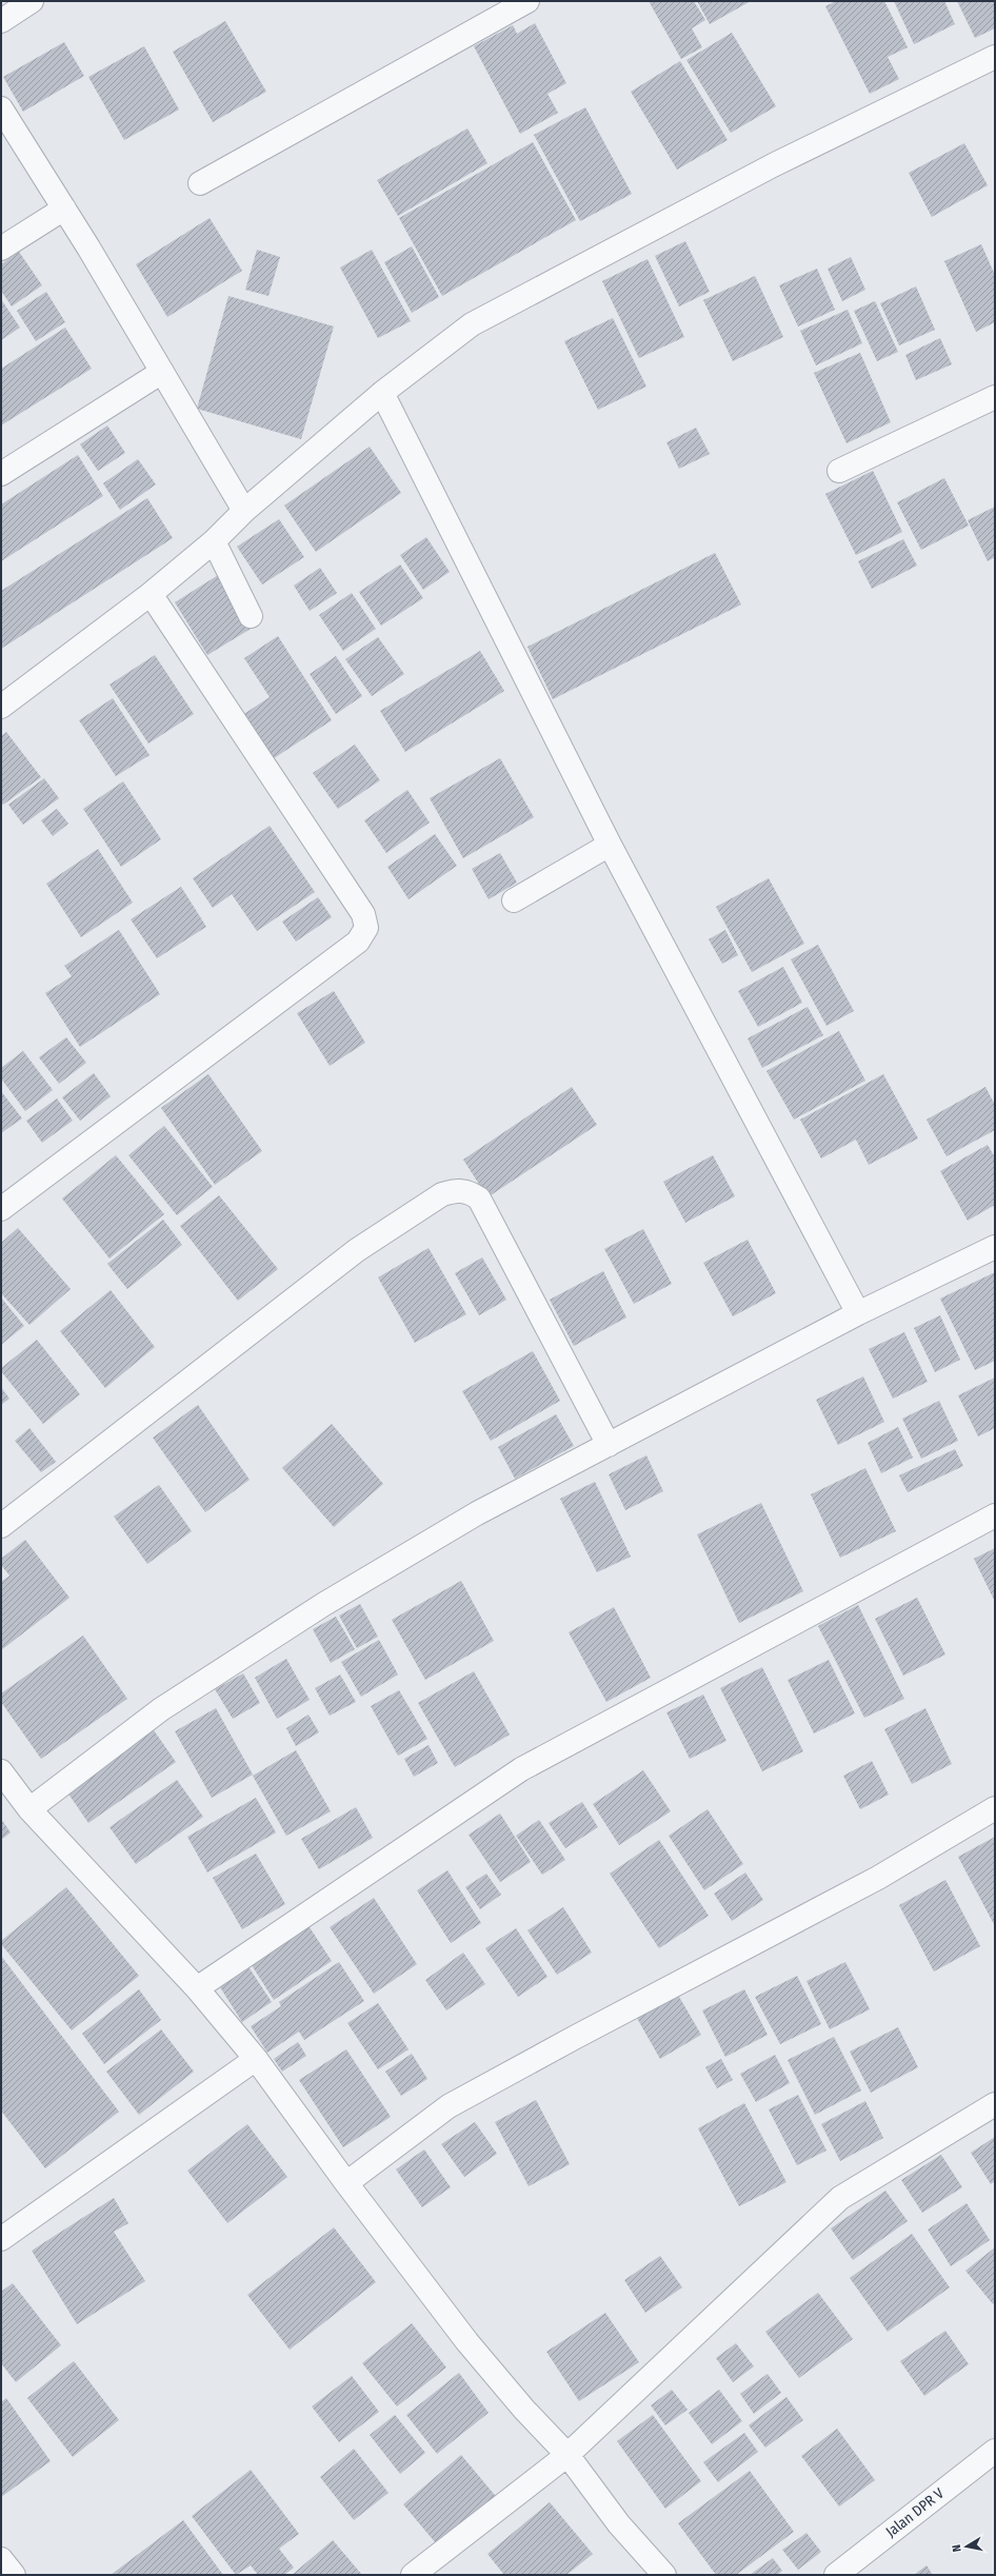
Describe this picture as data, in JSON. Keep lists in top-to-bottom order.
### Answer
{
  "streets": {
    "street": ["Jalan DPR V"]
  },
  "north": "left"
}
